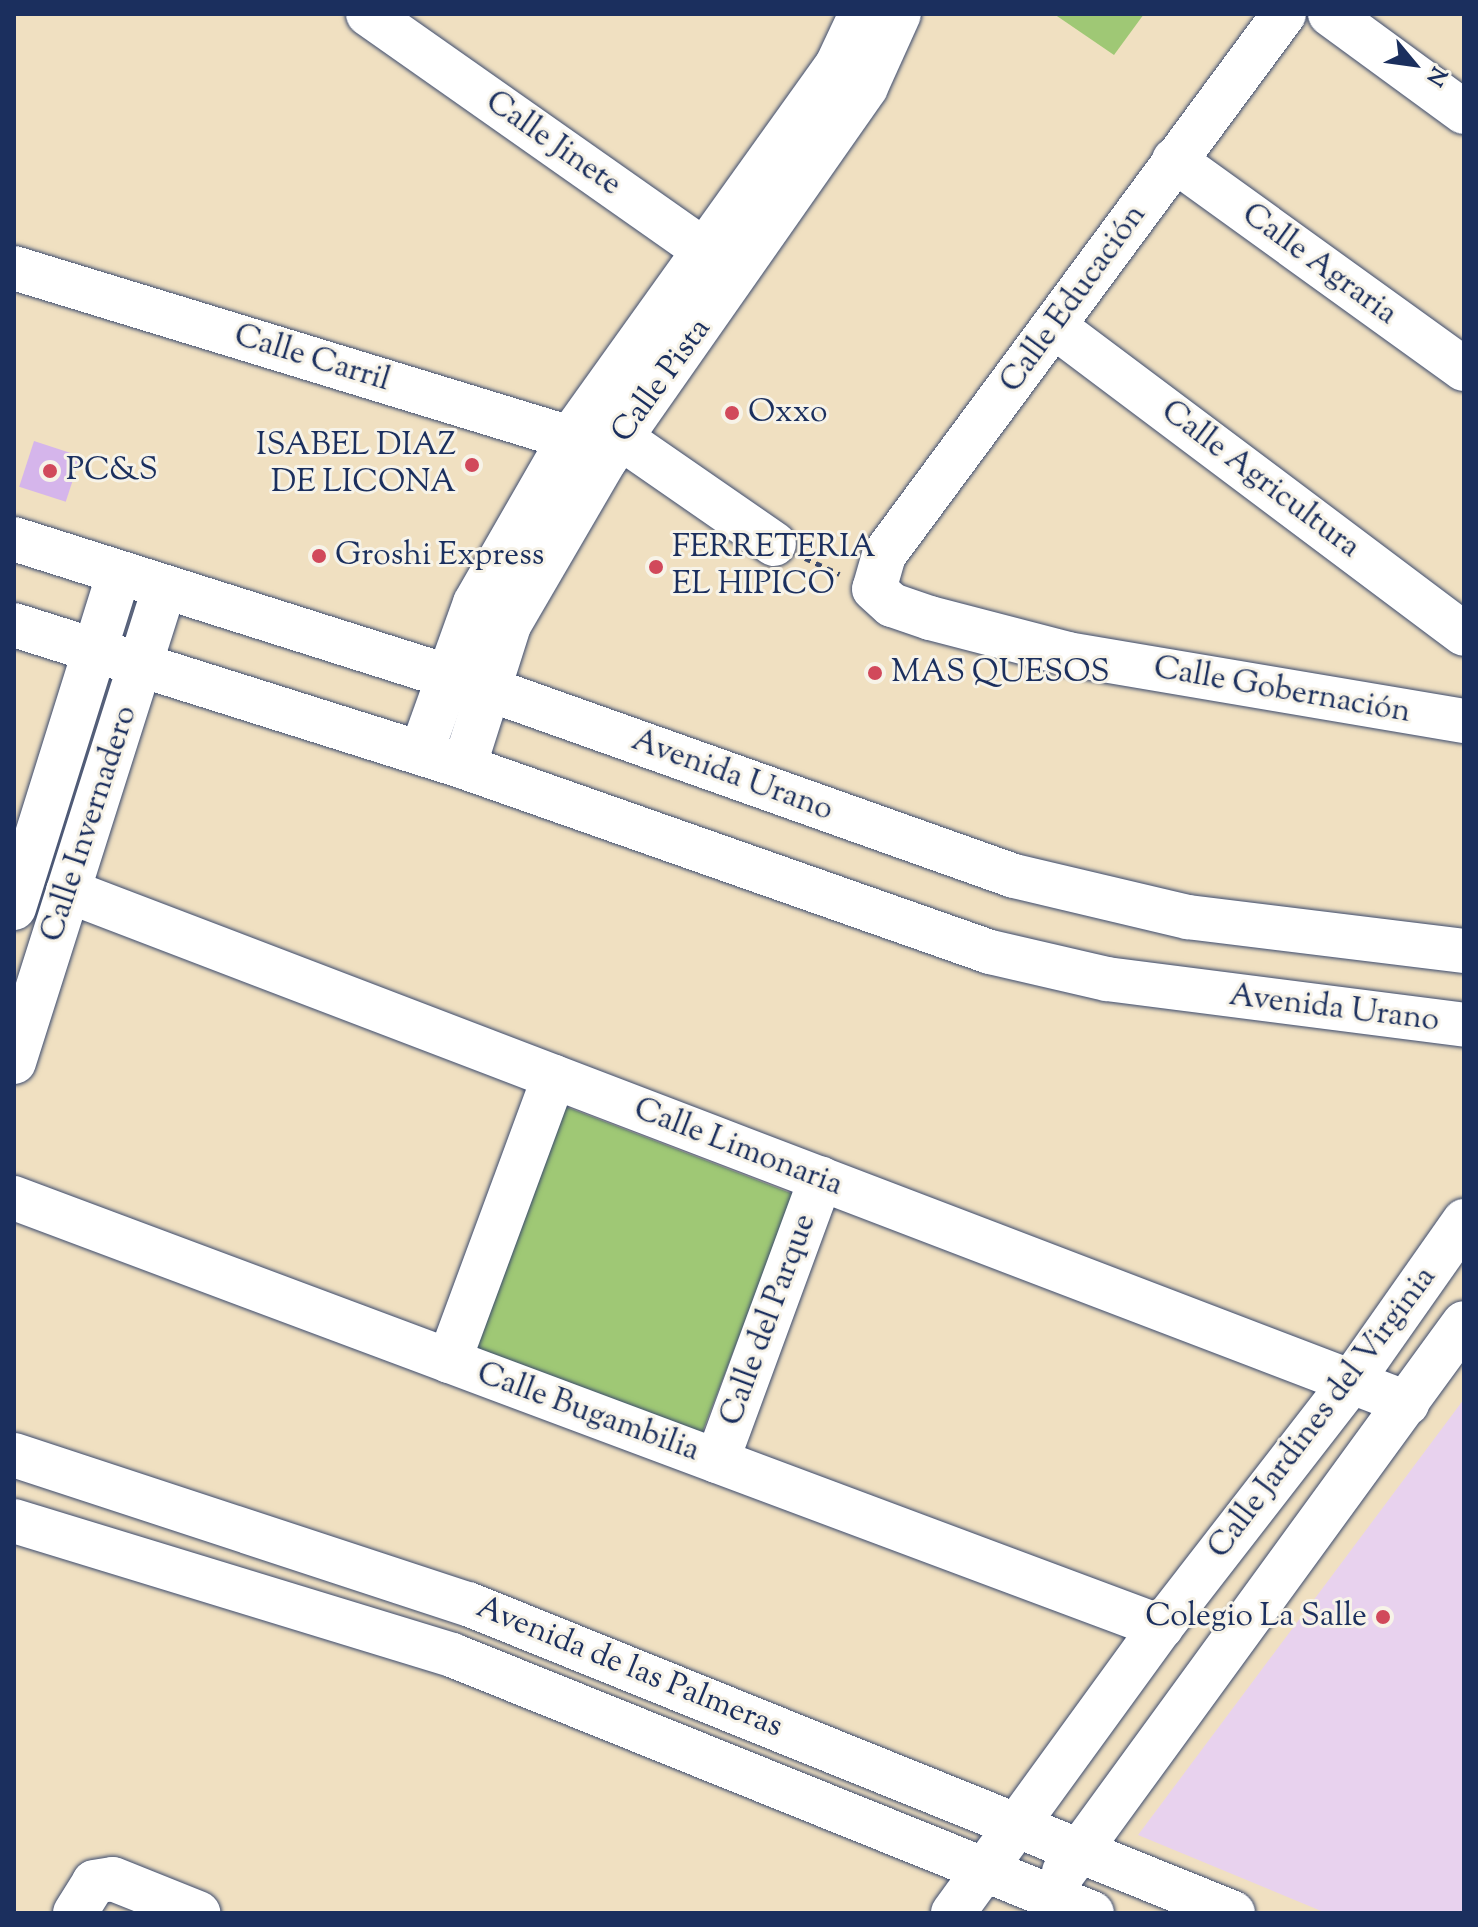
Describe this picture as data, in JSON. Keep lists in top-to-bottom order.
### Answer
{
  "streets": {
    "street": [
      "Calle Jinete",
      "Calle Agraria",
      "Calle Educación",
      "Calle Carril",
      "Calle Pista",
      "Calle Agricultura",
      "Calle Gobernación",
      "Avenida Urano",
      "Calle Invernadero",
      "Calle Limonaria",
      "Calle del Parque",
      "Calle Bugambilia",
      "Calle Jardines del Virginia",
      "Avenida de las Palmeras"
    ]
  },
  "crossings": [
    ["Calle Jinete", "Calle Pista"],
    ["Calle Agraria", "Calle Educación"],
    ["Calle Educación", "Calle Agricultura"],
    ["Calle Educación", "Calle Gobernación"],
    ["Calle Carril", "Calle Pista"],
    ["Calle Pista", "Avenida Urano"],
    ["Avenida Urano", "Calle Invernadero"],
    ["Calle Invernadero", "Calle Limonaria"],
    ["Calle Limonaria", "Calle del Parque"],
    ["Calle Limonaria", "Calle Jardines del Virginia"],
    ["Calle del Parque", "Calle Bugambilia"],
    ["Calle Bugambilia", "Calle Jardines del Virginia"],
    ["Calle Jardines del Virginia", "Avenida de las Palmeras"]
  ],
  "places": [
    "Oxxo",
    "ISABEL DIAZ DE LICONA",
    "PC&S",
    "Groshi Express",
    "FERRETERIA EL HIPICO",
    "MAS QUESOS",
    "Colegio La Salle"
  ],
  "north": "bottom right"
}
